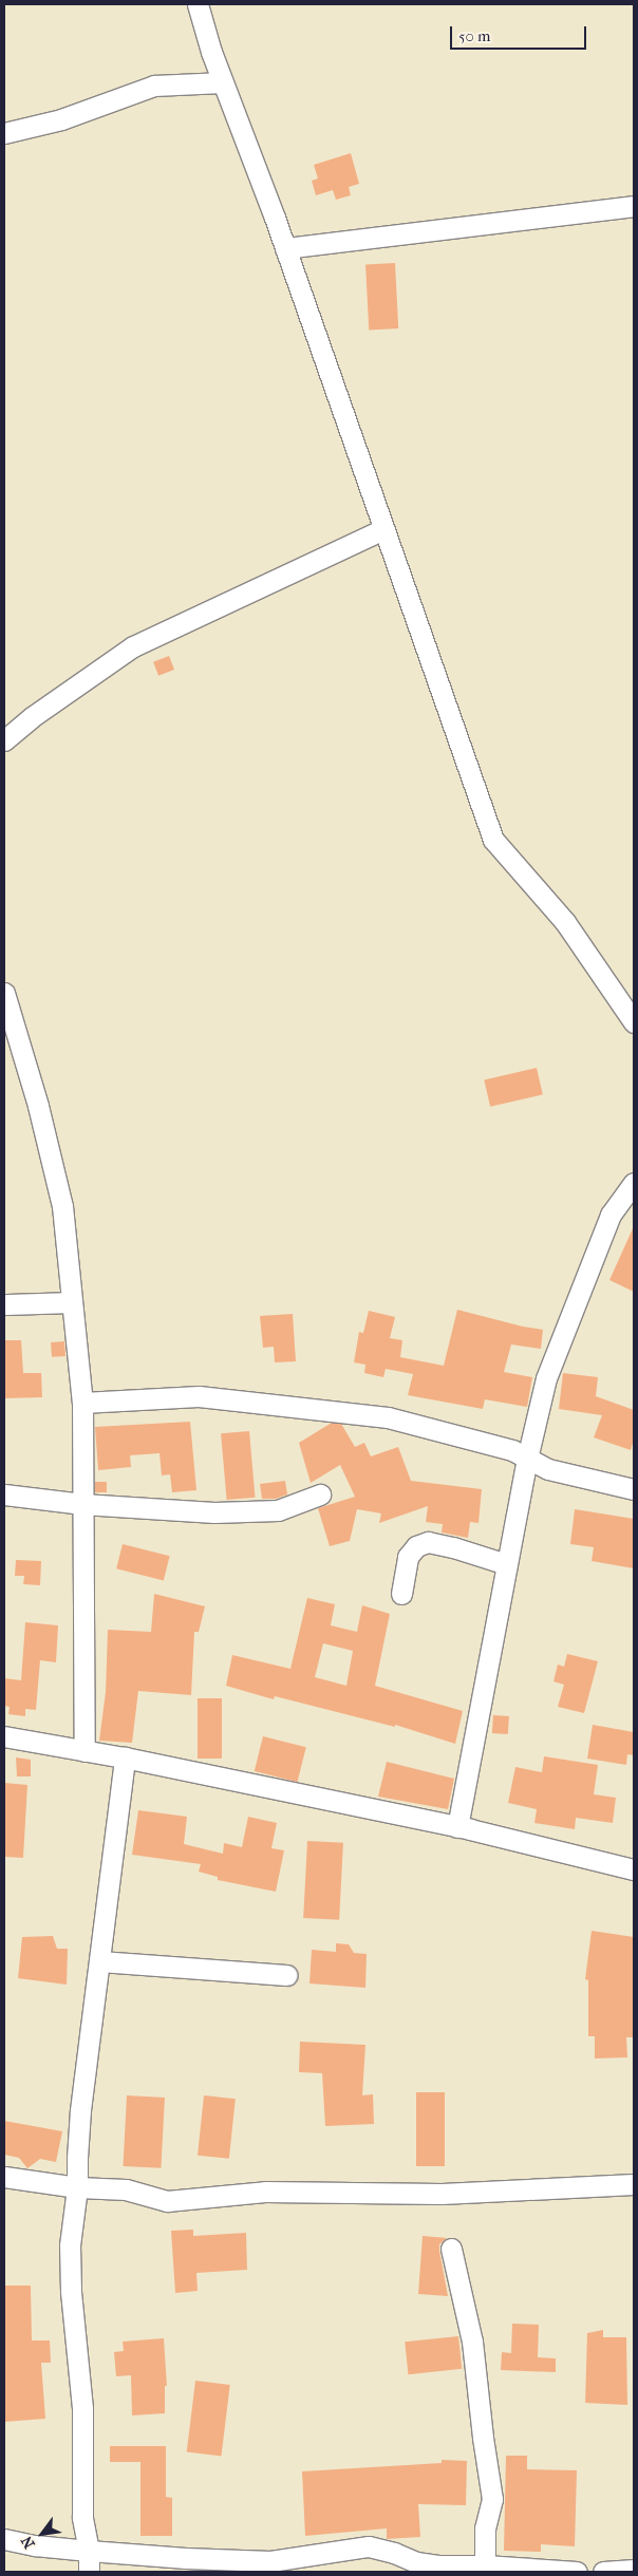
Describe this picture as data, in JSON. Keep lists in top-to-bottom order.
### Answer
{
  "scale_bar": "50 m",
  "north": "bottom left"
}
